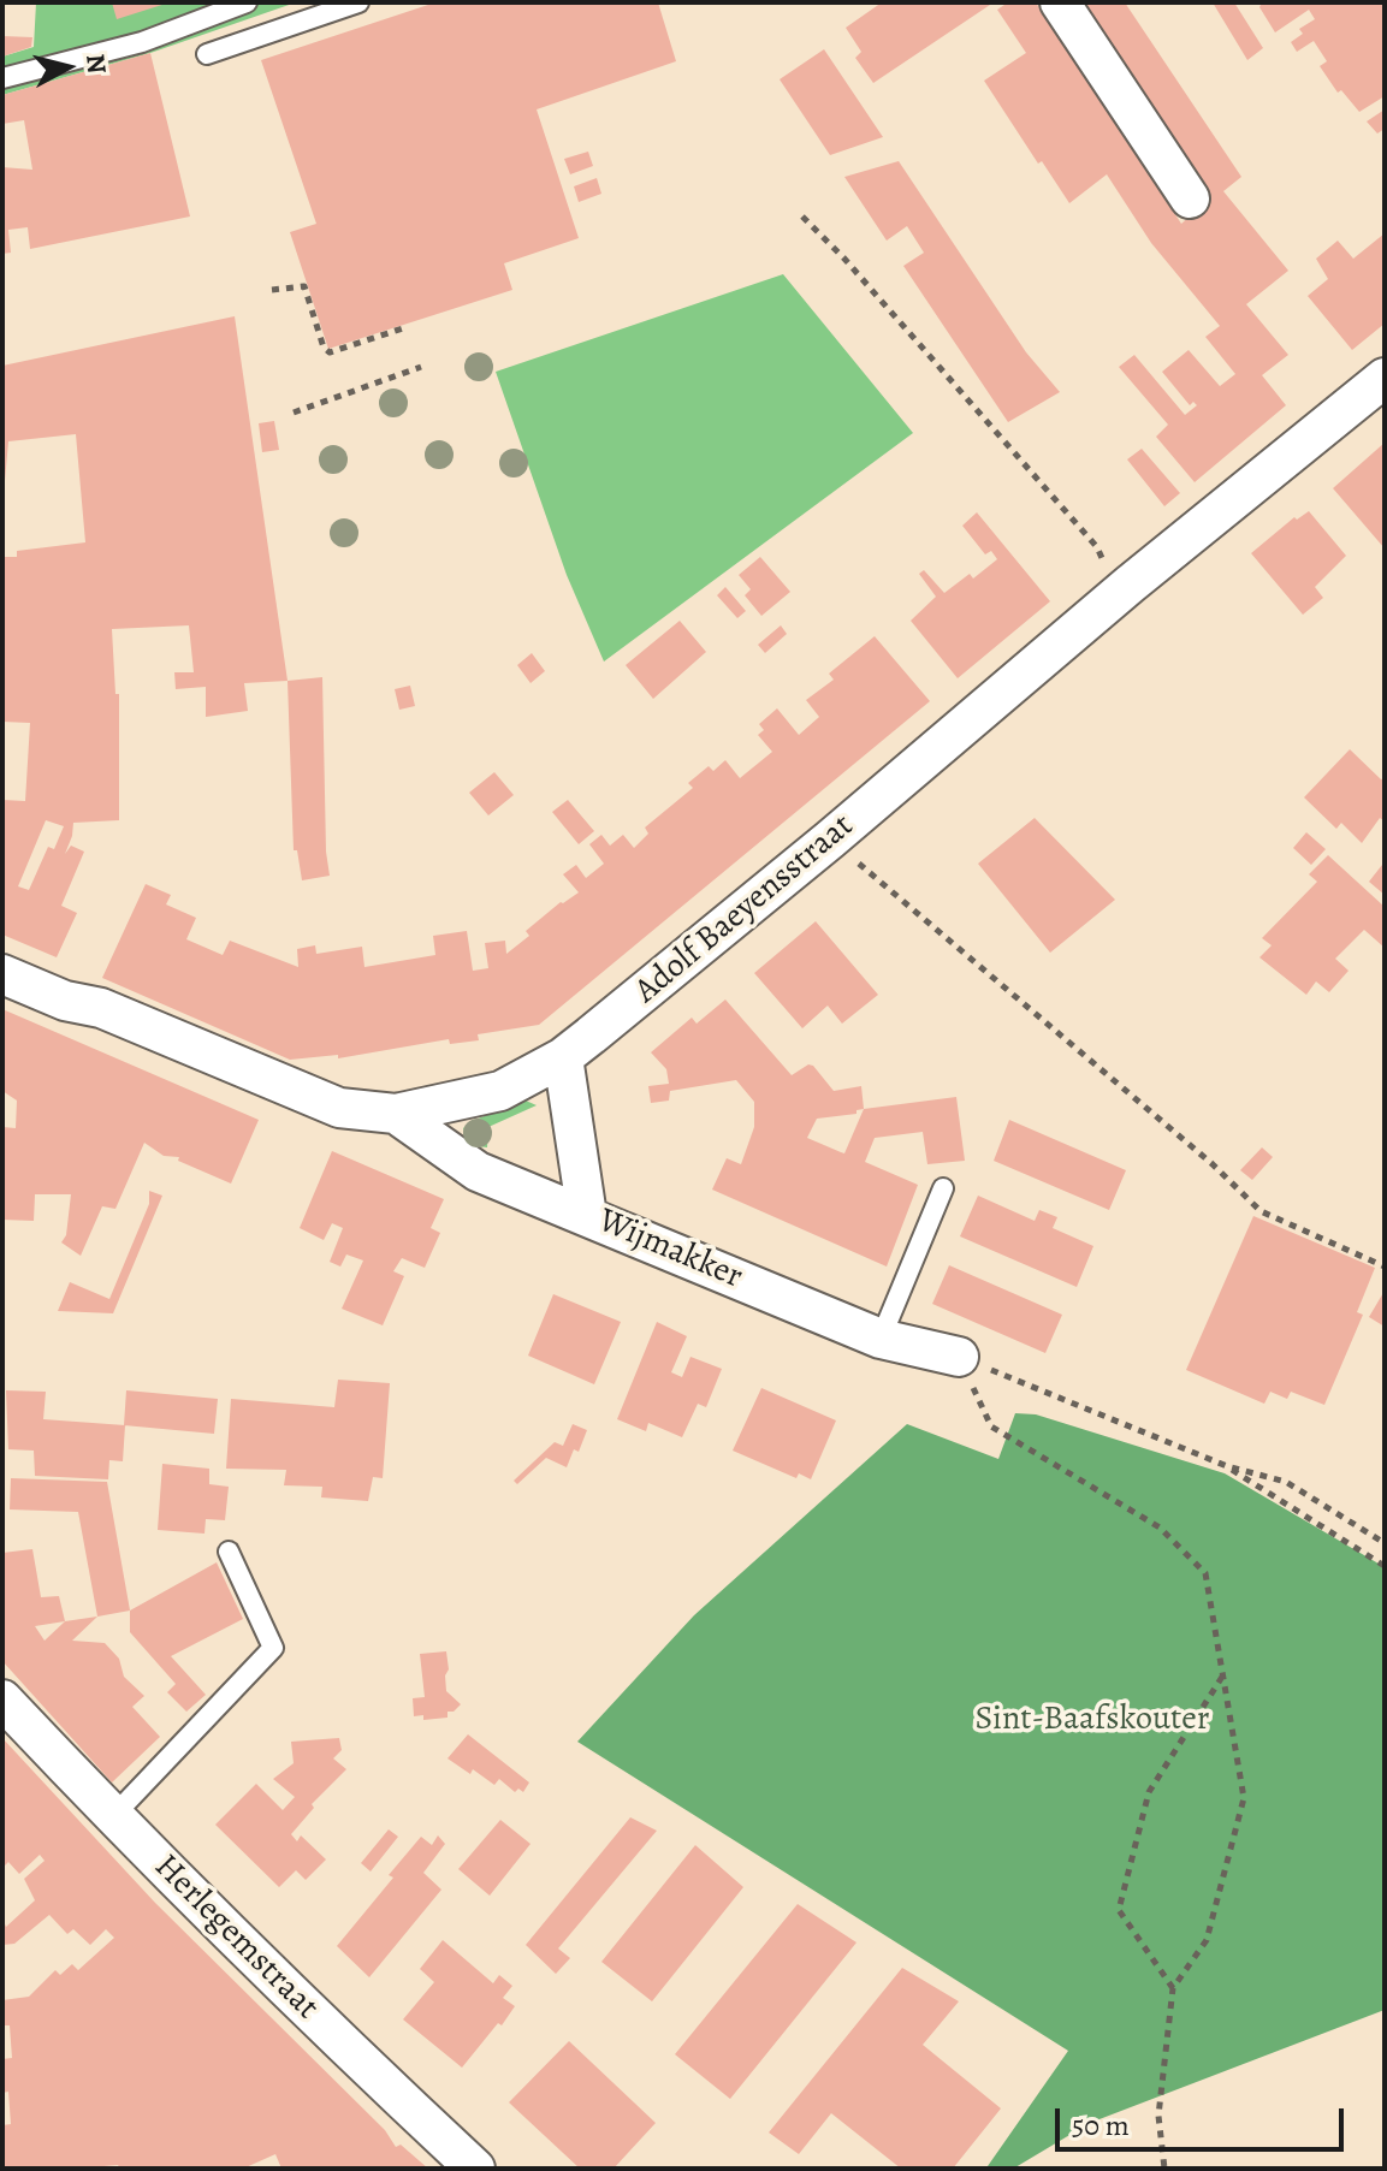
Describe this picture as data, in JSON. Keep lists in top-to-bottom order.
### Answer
{
  "streets": {
    "street": ["Adolf Baeyensstraat", "Wijmakker", "Herlegemstraat"]
  },
  "crossings": [
    ["Adolf Baeyensstraat", "Wijmakker"]
  ],
  "parks": ["Sint-Baafskouter"],
  "scale_bar": "50 m",
  "north": "right"
}
